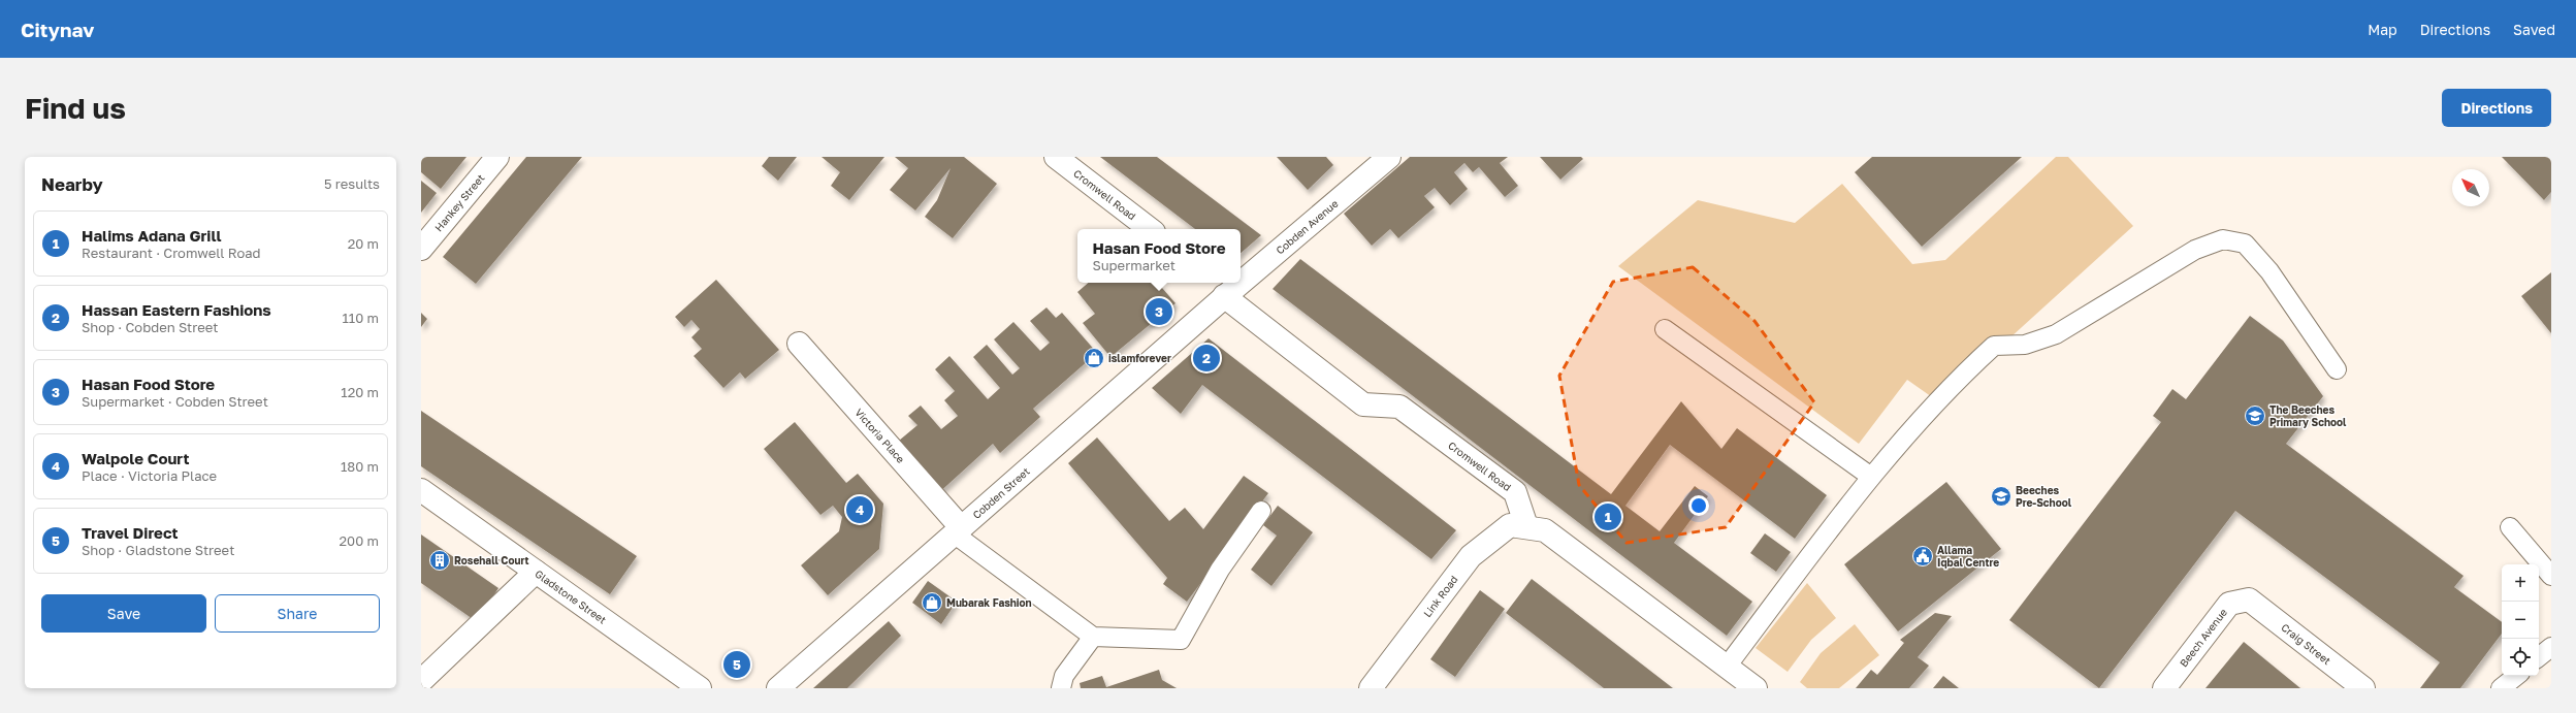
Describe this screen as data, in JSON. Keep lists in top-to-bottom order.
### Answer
{
  "streets": {
    "street": [
      "Cromwell Road",
      "Hankey Street",
      "Cobden Avenue",
      "Victoria Place",
      "Cobden Street",
      "Gladstone Street",
      "Link Road",
      "Beech Avenue",
      "Craig Street"
    ]
  },
  "crossings": [
    ["Cromwell Road", "Cobden Street"],
    ["Cromwell Road", "Link Road"],
    ["Victoria Place", "Cobden Street"],
    ["Beech Avenue", "Craig Street"]
  ],
  "places": {
    "shop": ["islamforever", "Mubarak Fashion"],
    "school or university": ["The Beeches Primary School", "Beeches Pre-School"],
    "public building": ["Allama Iqbal Centre"],
    "building": ["Rosehall Court"]
  },
  "north": "top left",
  "page": {
    "header": "Citynav",
    "nav": ["Map", "Directions", "Saved"],
    "buttons": [
      "Directions",
      ["Save", "Share"]
    ],
    "title": "Find us",
    "heading": ["Nearby", "5 results"],
    "list": [
      {
        "mark": "1",
        "name": "Halims Adana Grill",
        "note": "Restaurant · Cromwell Road",
        "value": "20 m"
      },
      {
        "mark": "2",
        "name": "Hassan Eastern Fashions",
        "note": "Shop · Cobden Street",
        "value": "110 m"
      },
      {
        "mark": "3",
        "name": "Hasan Food Store",
        "note": "Supermarket · Cobden Street",
        "value": "120 m"
      },
      {
        "mark": "4",
        "name": "Walpole Court",
        "note": "Place · Victoria Place",
        "value": "180 m"
      },
      {
        "mark": "5",
        "name": "Travel Direct",
        "note": "Shop · Gladstone Street",
        "value": "200 m"
      }
    ],
    "popup": ["Hasan Food Store", "Supermarket"],
    "pins": [
      "3",
      "2",
      "4",
      "1",
      "5"
    ],
    "map_buttons": ["+", "−"]
  }
}
